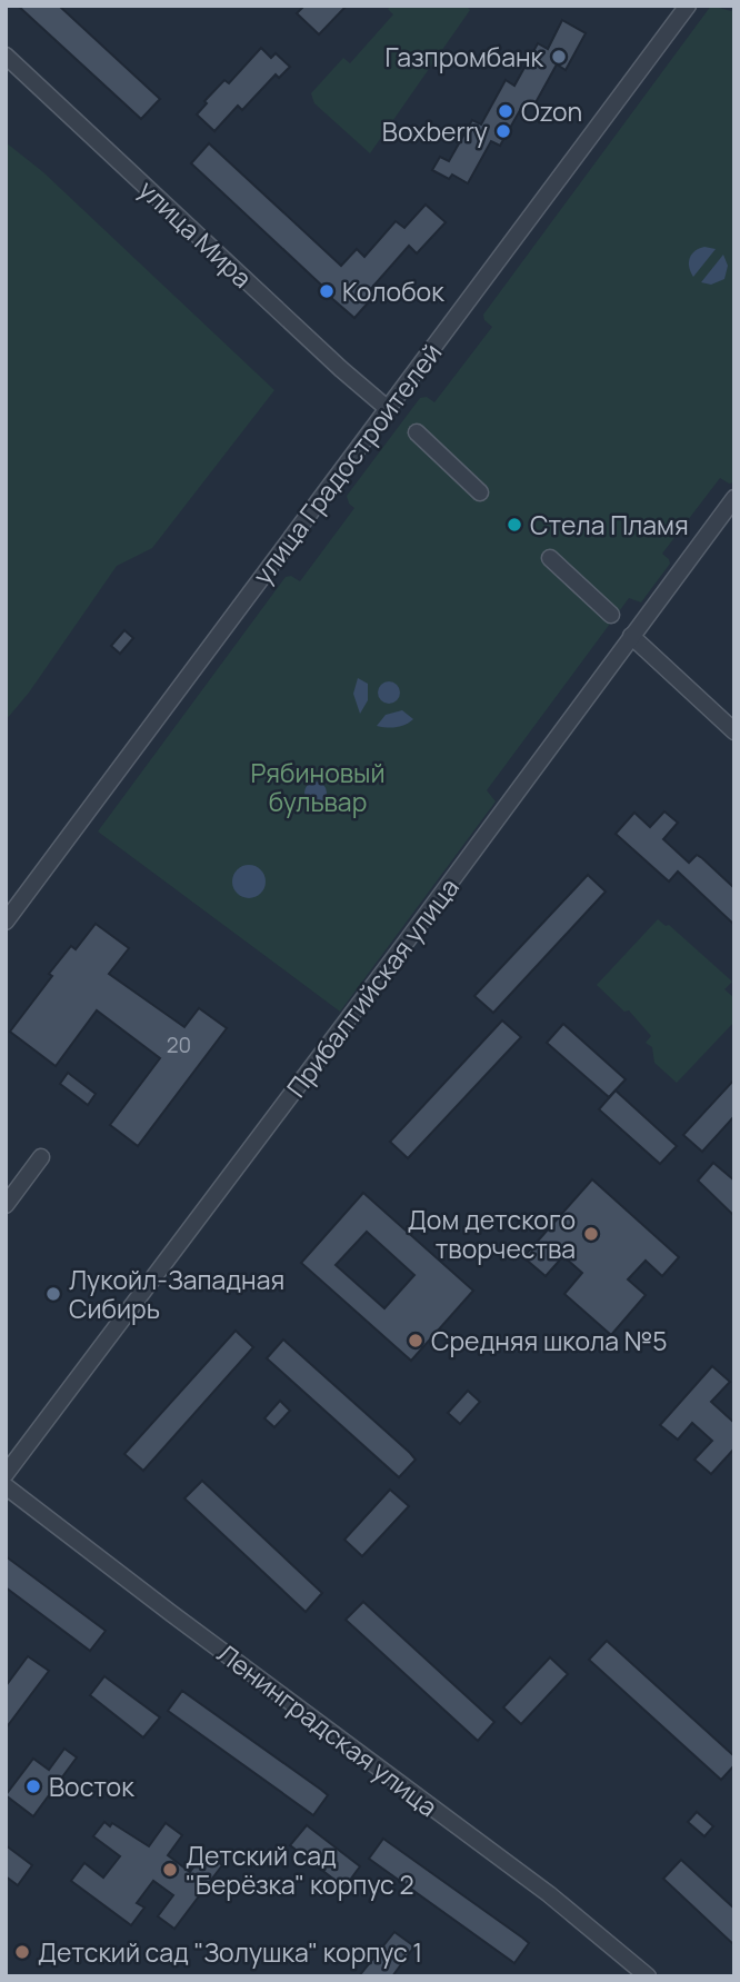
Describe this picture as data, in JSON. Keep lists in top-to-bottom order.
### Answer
{
  "streets": {
    "street": [
      "улица Мира",
      "улица Градостроителей",
      "Прибалтийская улица",
      "Ленинградская улица"
    ]
  },
  "crossings": [
    ["улица Мира", "улица Градостроителей"]
  ],
  "parks": ["Рябиновый бульвар"],
  "places": [
    "Газпромбанк",
    "Ozon",
    "Boxberry",
    "Колобок",
    "Стела Пламя",
    "Дом детского творчества",
    "Лукойл-Западная Сибирь",
    "Средняя школа №5",
    "Восток",
    "Детский сад \"Берёзка\" корпус 2",
    "Детский сад \"Золушка\" корпус 1"
  ],
  "house_numbers": ["20"]
}
